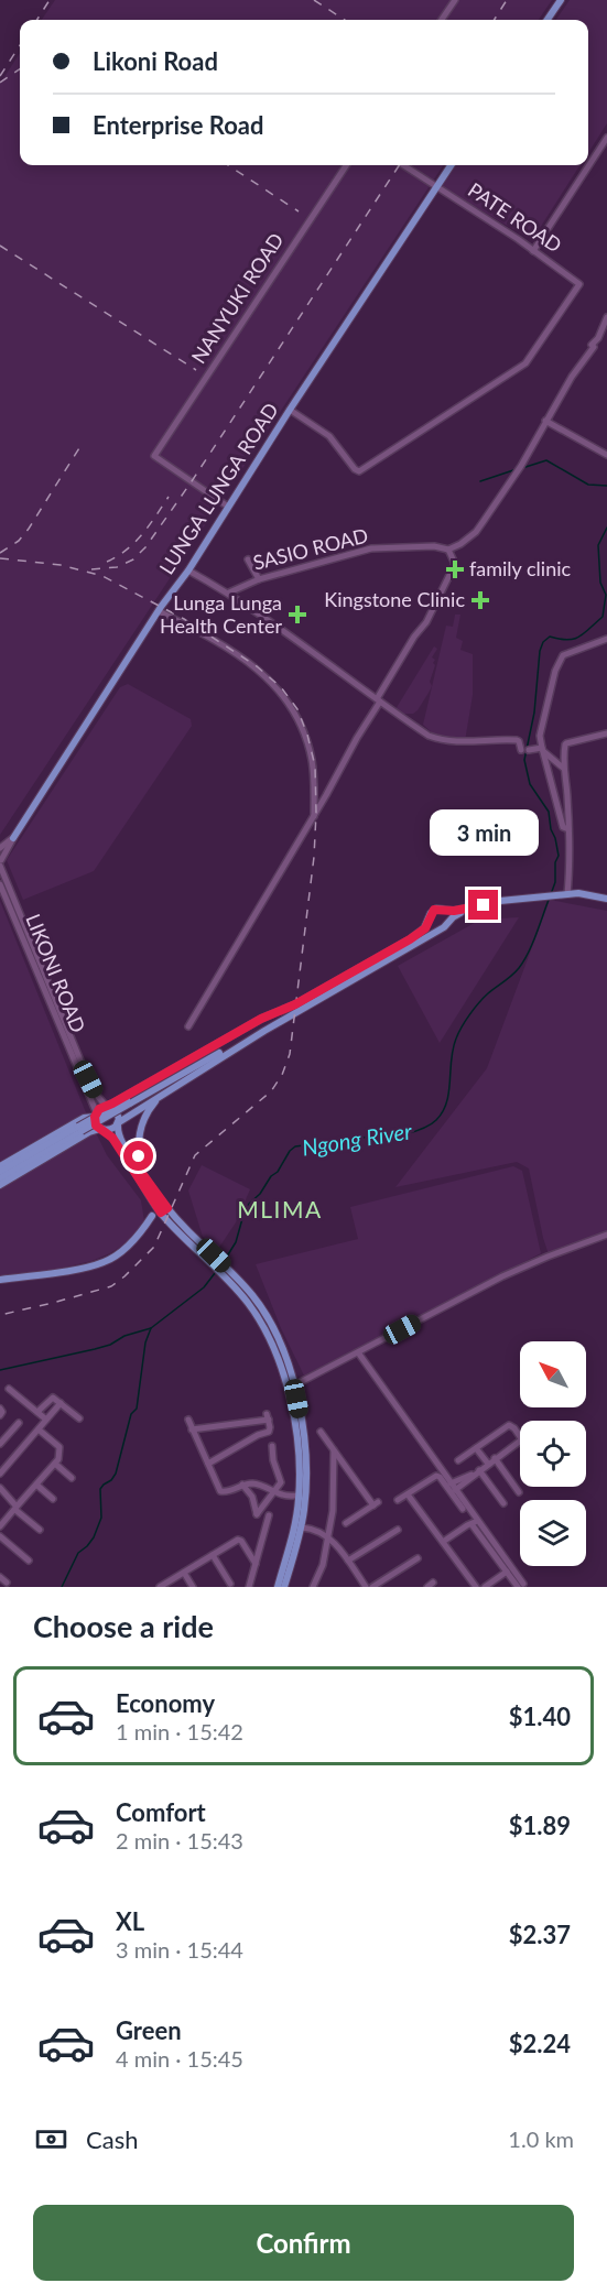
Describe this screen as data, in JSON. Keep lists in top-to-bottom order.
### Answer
{
  "streets": {
    "main road": ["LUNGA LUNGA ROAD"],
    "street": [
      "PATE ROAD",
      "NANYUKI ROAD",
      "SASIO ROAD",
      "LIKONI ROAD"
    ]
  },
  "crossings": [
    ["PATE ROAD", "LUNGA LUNGA ROAD"],
    ["NANYUKI ROAD", "LUNGA LUNGA ROAD"]
  ],
  "districts": ["MLIMA"],
  "water": ["Ngong River"],
  "places": {
    "health": ["family clinic", "Kingstone Clinic", "Lunga Lunga Health Center"]
  },
  "north": "top left",
  "page": {
    "banner": ["Likoni Road", "Enterprise Road"],
    "bubble": "3 min",
    "heading": "Choose a ride",
    "list": [
      {
        "name": "Economy",
        "note": "1 min · 15:42",
        "value": "$1.40"
      },
      {
        "name": "Comfort",
        "note": "2 min · 15:43",
        "value": "$1.89"
      },
      {
        "name": "XL",
        "note": "3 min · 15:44",
        "value": "$2.37"
      },
      {
        "name": "Green",
        "note": "4 min · 15:45",
        "value": "$2.24"
      }
    ],
    "pay": ["Cash", "1.0 km"],
    "buttons": "Confirm"
  }
}
